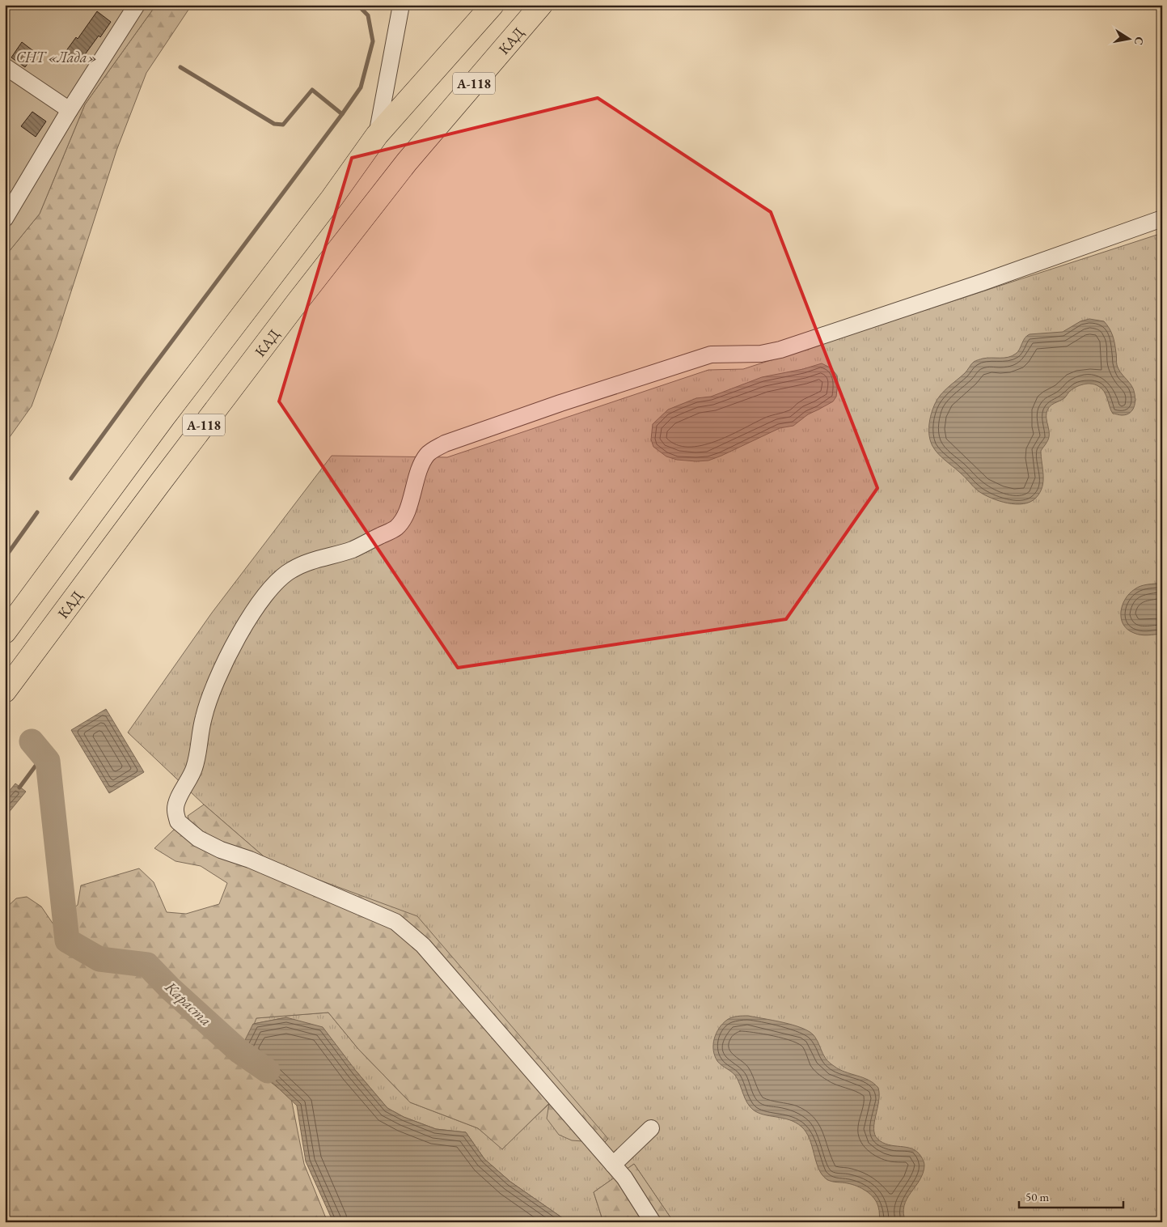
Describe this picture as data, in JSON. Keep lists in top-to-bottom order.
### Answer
{
  "streets": {
    "highway": ["КАД", "А-118"]
  },
  "water": ["Караста"],
  "parks": ["СНТ «Лада»"],
  "scale_bar": "50 m",
  "north": "right"
}
